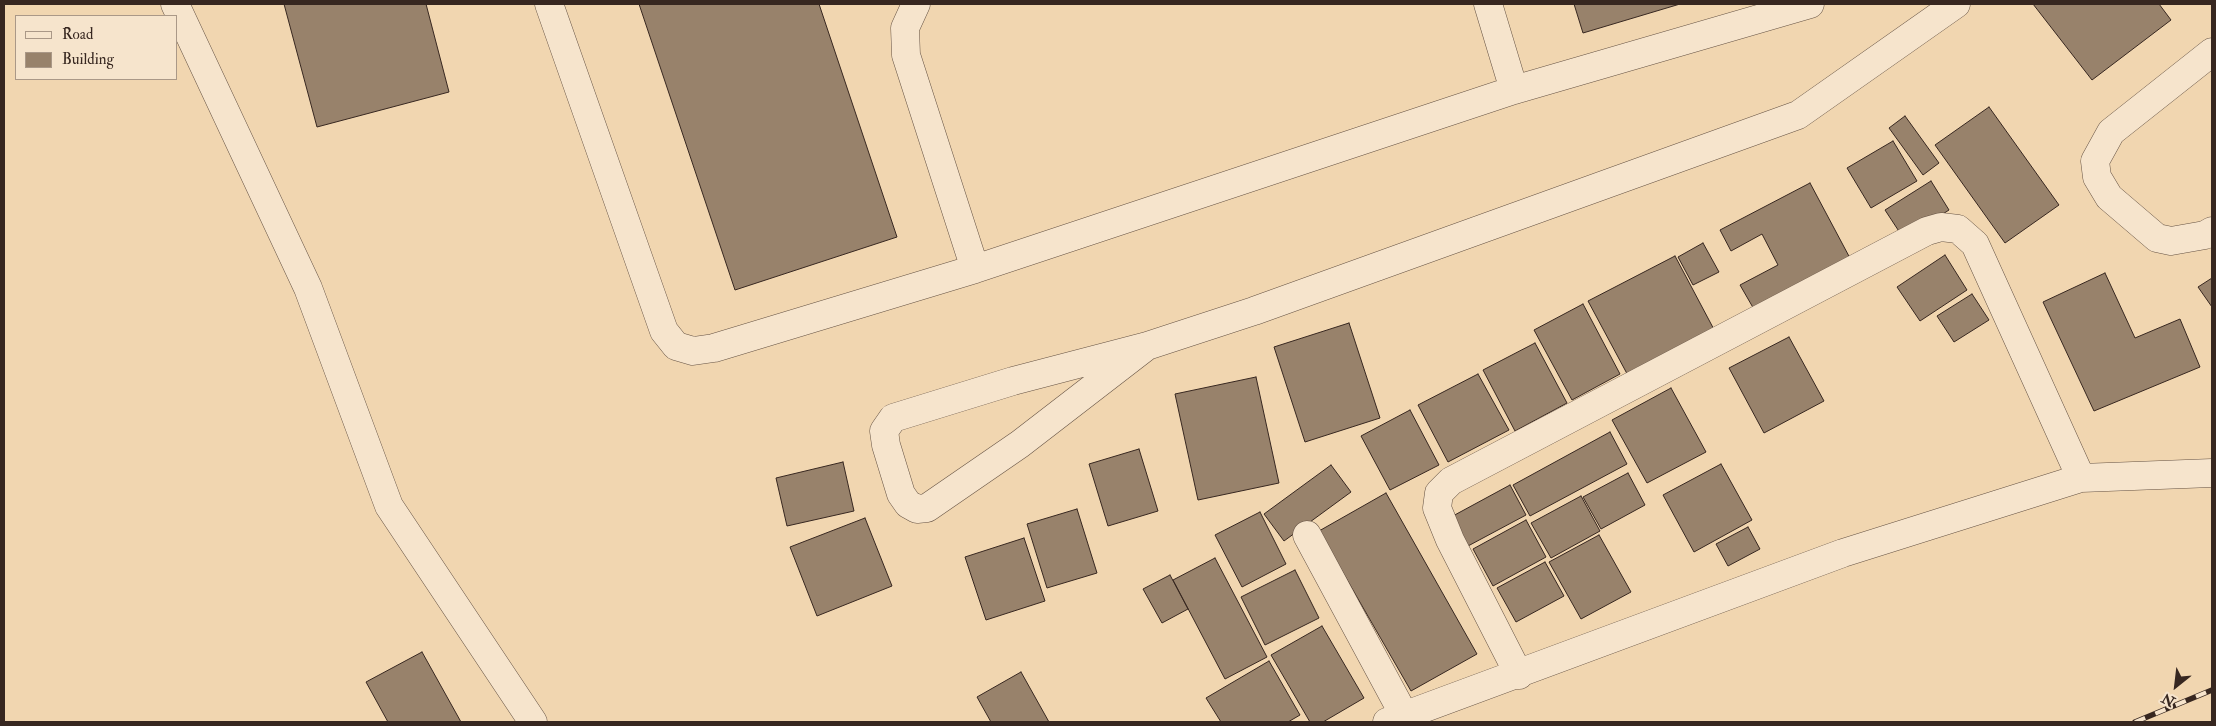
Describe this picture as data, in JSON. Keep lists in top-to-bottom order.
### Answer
{
  "legend": ["Road", "Building"],
  "north": "bottom left"
}
